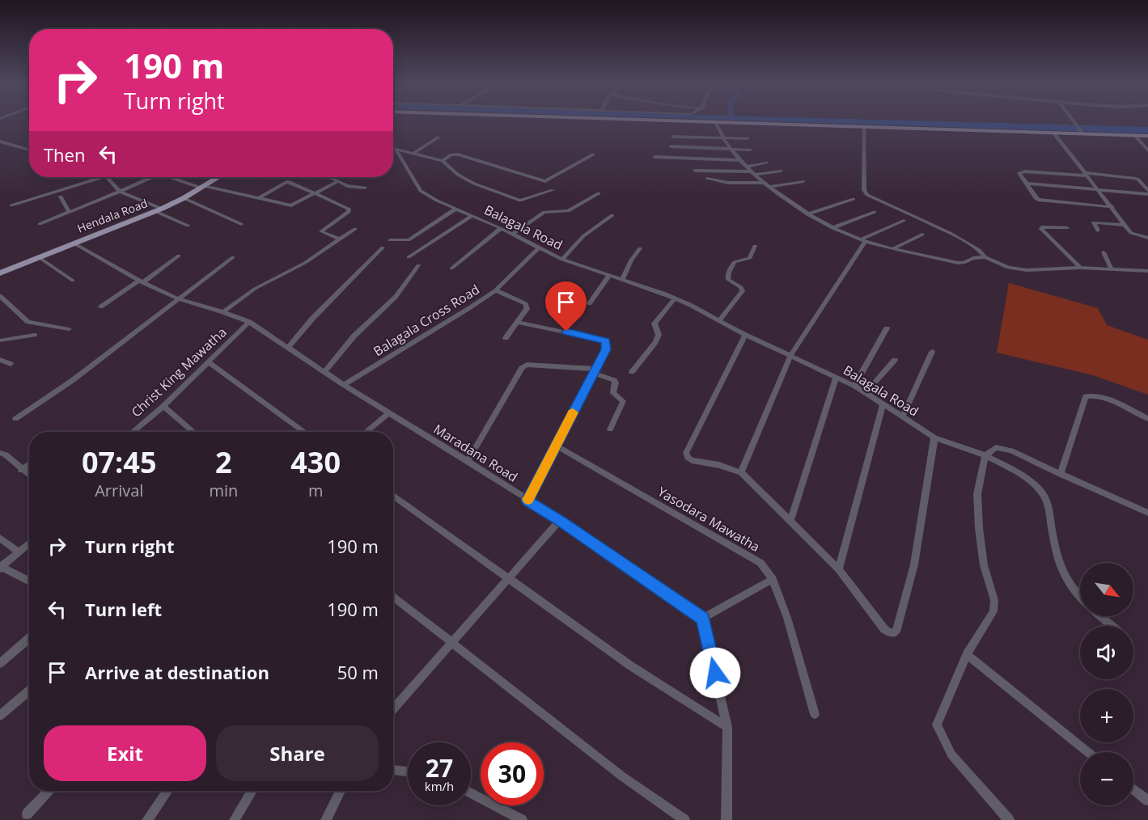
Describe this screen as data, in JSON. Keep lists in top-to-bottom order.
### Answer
{
  "streets": {
    "main road": ["Hendala Road"],
    "street": [
      "Balagala Road",
      "Balagala Cross Road",
      "Christ King Mawatha",
      "Maradana Road",
      "Yasodara Mawatha"
    ]
  },
  "crossings": [
    ["Hendala Road", "Maradana Road"],
    ["Balagala Road", "Balagala Cross Road"],
    ["Balagala Cross Road", "Maradana Road"],
    ["Christ King Mawatha", "Maradana Road"]
  ],
  "north": "bottom right",
  "page": {
    "turn": ["190 m", "Turn right"],
    "then": "Then",
    "eta": [
      "07:45",
      "Arrival",
      "2",
      "min",
      "430",
      "m"
    ],
    "list": [
      {
        "name": "Turn right",
        "value": "190 m"
      },
      {
        "name": "Turn left",
        "value": "190 m"
      },
      {
        "name": "Arrive at destination",
        "value": "50 m"
      }
    ],
    "map_buttons": ["+", "−"],
    "buttons": ["Exit", "Share"],
    "speed": "27 km/h",
    "limit": "30"
  }
}
